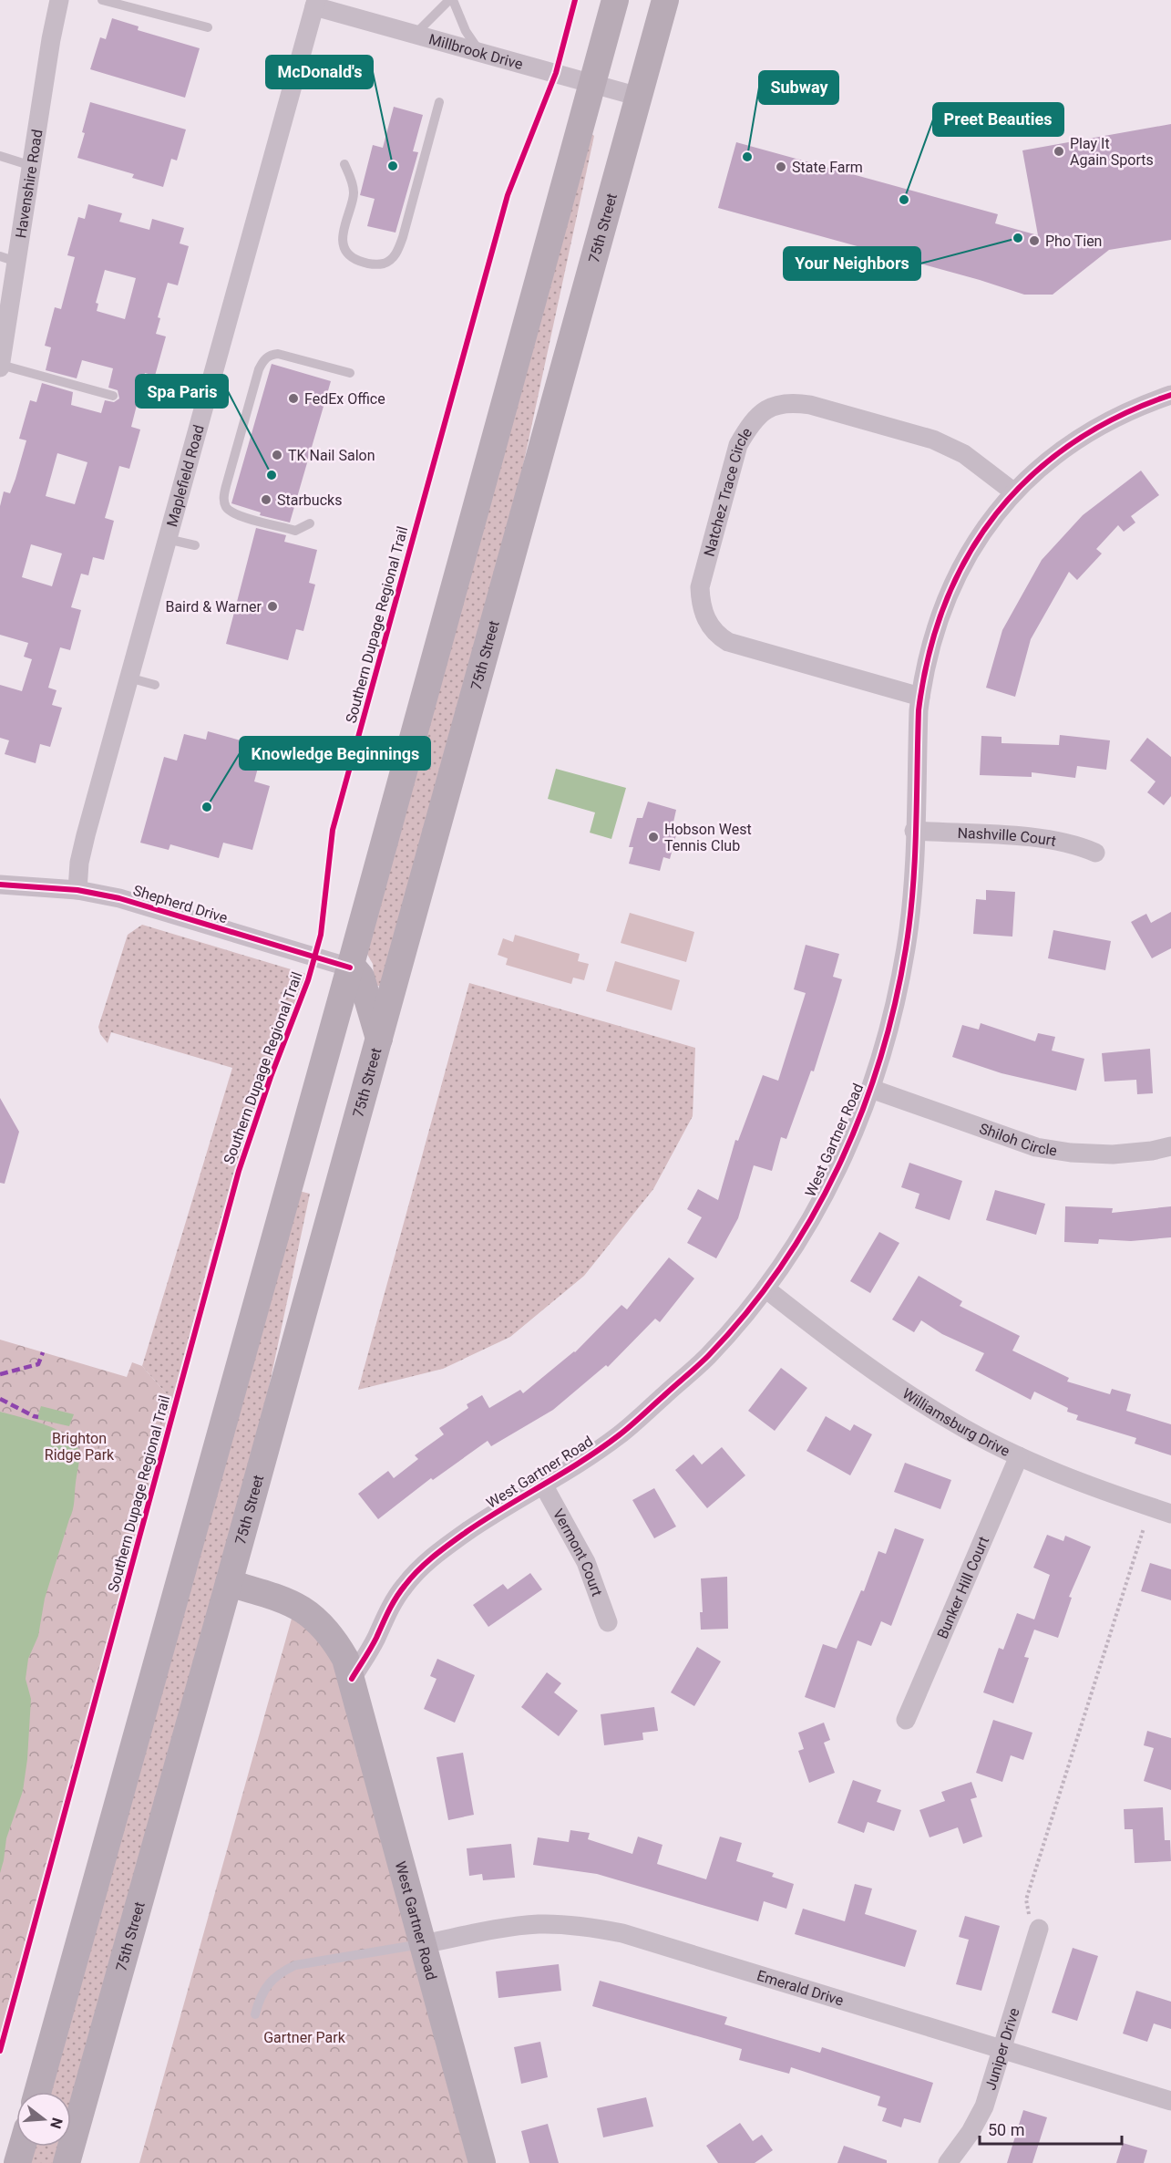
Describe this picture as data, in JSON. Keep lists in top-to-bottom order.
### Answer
{
  "streets": {
    "main road": ["75th Street", "West Gartner Road"],
    "street": [
      "Millbrook Drive",
      "Havenshire Road",
      "Maplefield Road",
      "Natchez Trace Circle",
      "Nashville Court",
      "Shepherd Drive",
      "Shiloh Circle",
      "Williamsburg Drive",
      "Vermont Court",
      "Bunker Hill Court",
      "Emerald Drive",
      "Juniper Drive"
    ],
    "cycle path": ["Southern Dupage Regional Trail"]
  },
  "crossings": [
    ["Millbrook Drive", "75th Street"],
    ["Millbrook Drive", "Maplefield Road"],
    ["75th Street", "West Gartner Road"],
    ["Maplefield Road", "Shepherd Drive"],
    ["Natchez Trace Circle", "West Gartner Road"],
    ["Nashville Court", "West Gartner Road"],
    ["Shiloh Circle", "West Gartner Road"],
    ["West Gartner Road", "Williamsburg Drive"],
    ["West Gartner Road", "Vermont Court"],
    ["West Gartner Road", "Emerald Drive"],
    ["Williamsburg Drive", "Bunker Hill Court"],
    ["Emerald Drive", "Juniper Drive"]
  ],
  "parks": ["Brighton Ridge Park", "Gartner Park"],
  "places": [
    "Play It Again Sports",
    "Subway",
    "McDonald's",
    "State Farm",
    "Preet Beauties",
    "Your Neighbors",
    "Pho Tien",
    "FedEx Office",
    "TK Nail Salon",
    "Spa Paris",
    "Starbucks",
    "Baird & Warner",
    "Knowledge Beginnings",
    "Hobson West Tennis Club"
  ],
  "scale_bar": "50 m",
  "north": "right"
}
